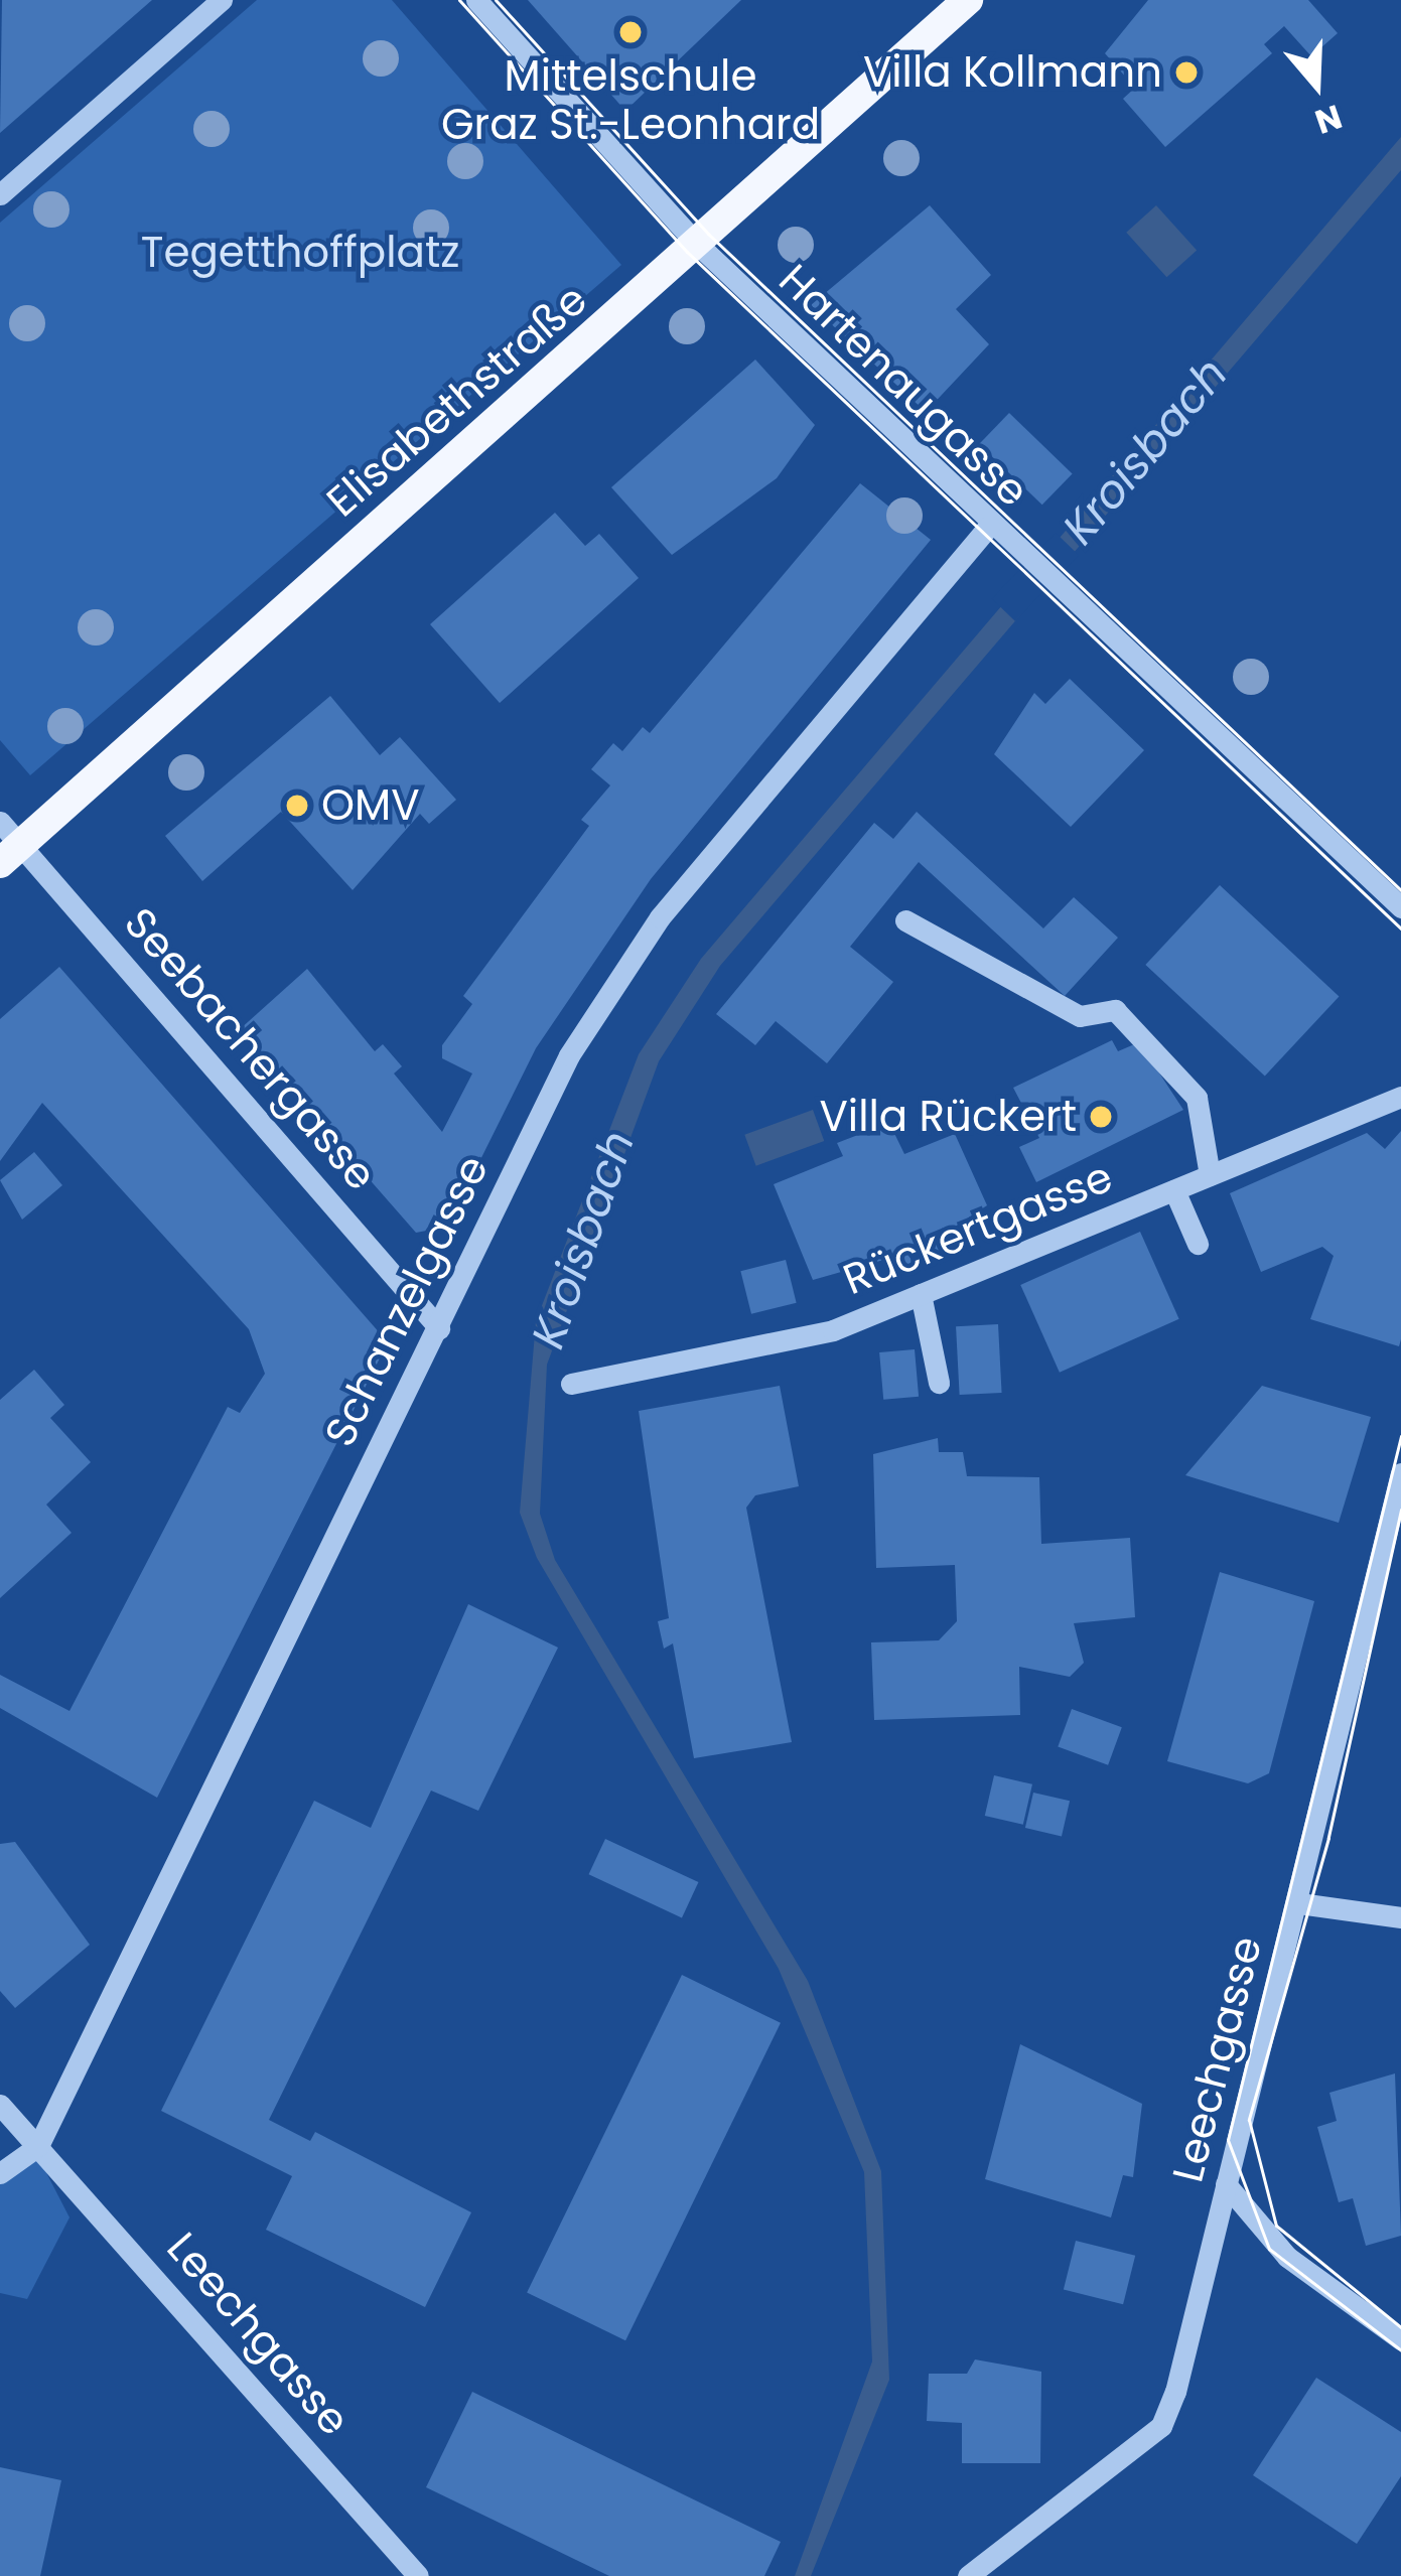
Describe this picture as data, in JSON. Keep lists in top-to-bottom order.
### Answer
{
  "streets": {
    "main road": ["Elisabethstraße"],
    "street": [
      "Hartenaugasse",
      "Seebachergasse",
      "Rückertgasse",
      "Schanzelgasse",
      "Leechgasse"
    ]
  },
  "crossings": [
    ["Hartenaugasse", "Elisabethstraße"],
    ["Hartenaugasse", "Schanzelgasse"],
    ["Elisabethstraße", "Seebachergasse"],
    ["Seebachergasse", "Schanzelgasse"],
    ["Schanzelgasse", "Leechgasse"]
  ],
  "water": ["Kroisbach"],
  "parks": ["Tegetthoffplatz"],
  "places": [
    "Mittelschule Graz St.-Leonhard",
    "Villa Kollmann",
    "OMV",
    "Villa Rückert"
  ],
  "north": "bottom"
}
